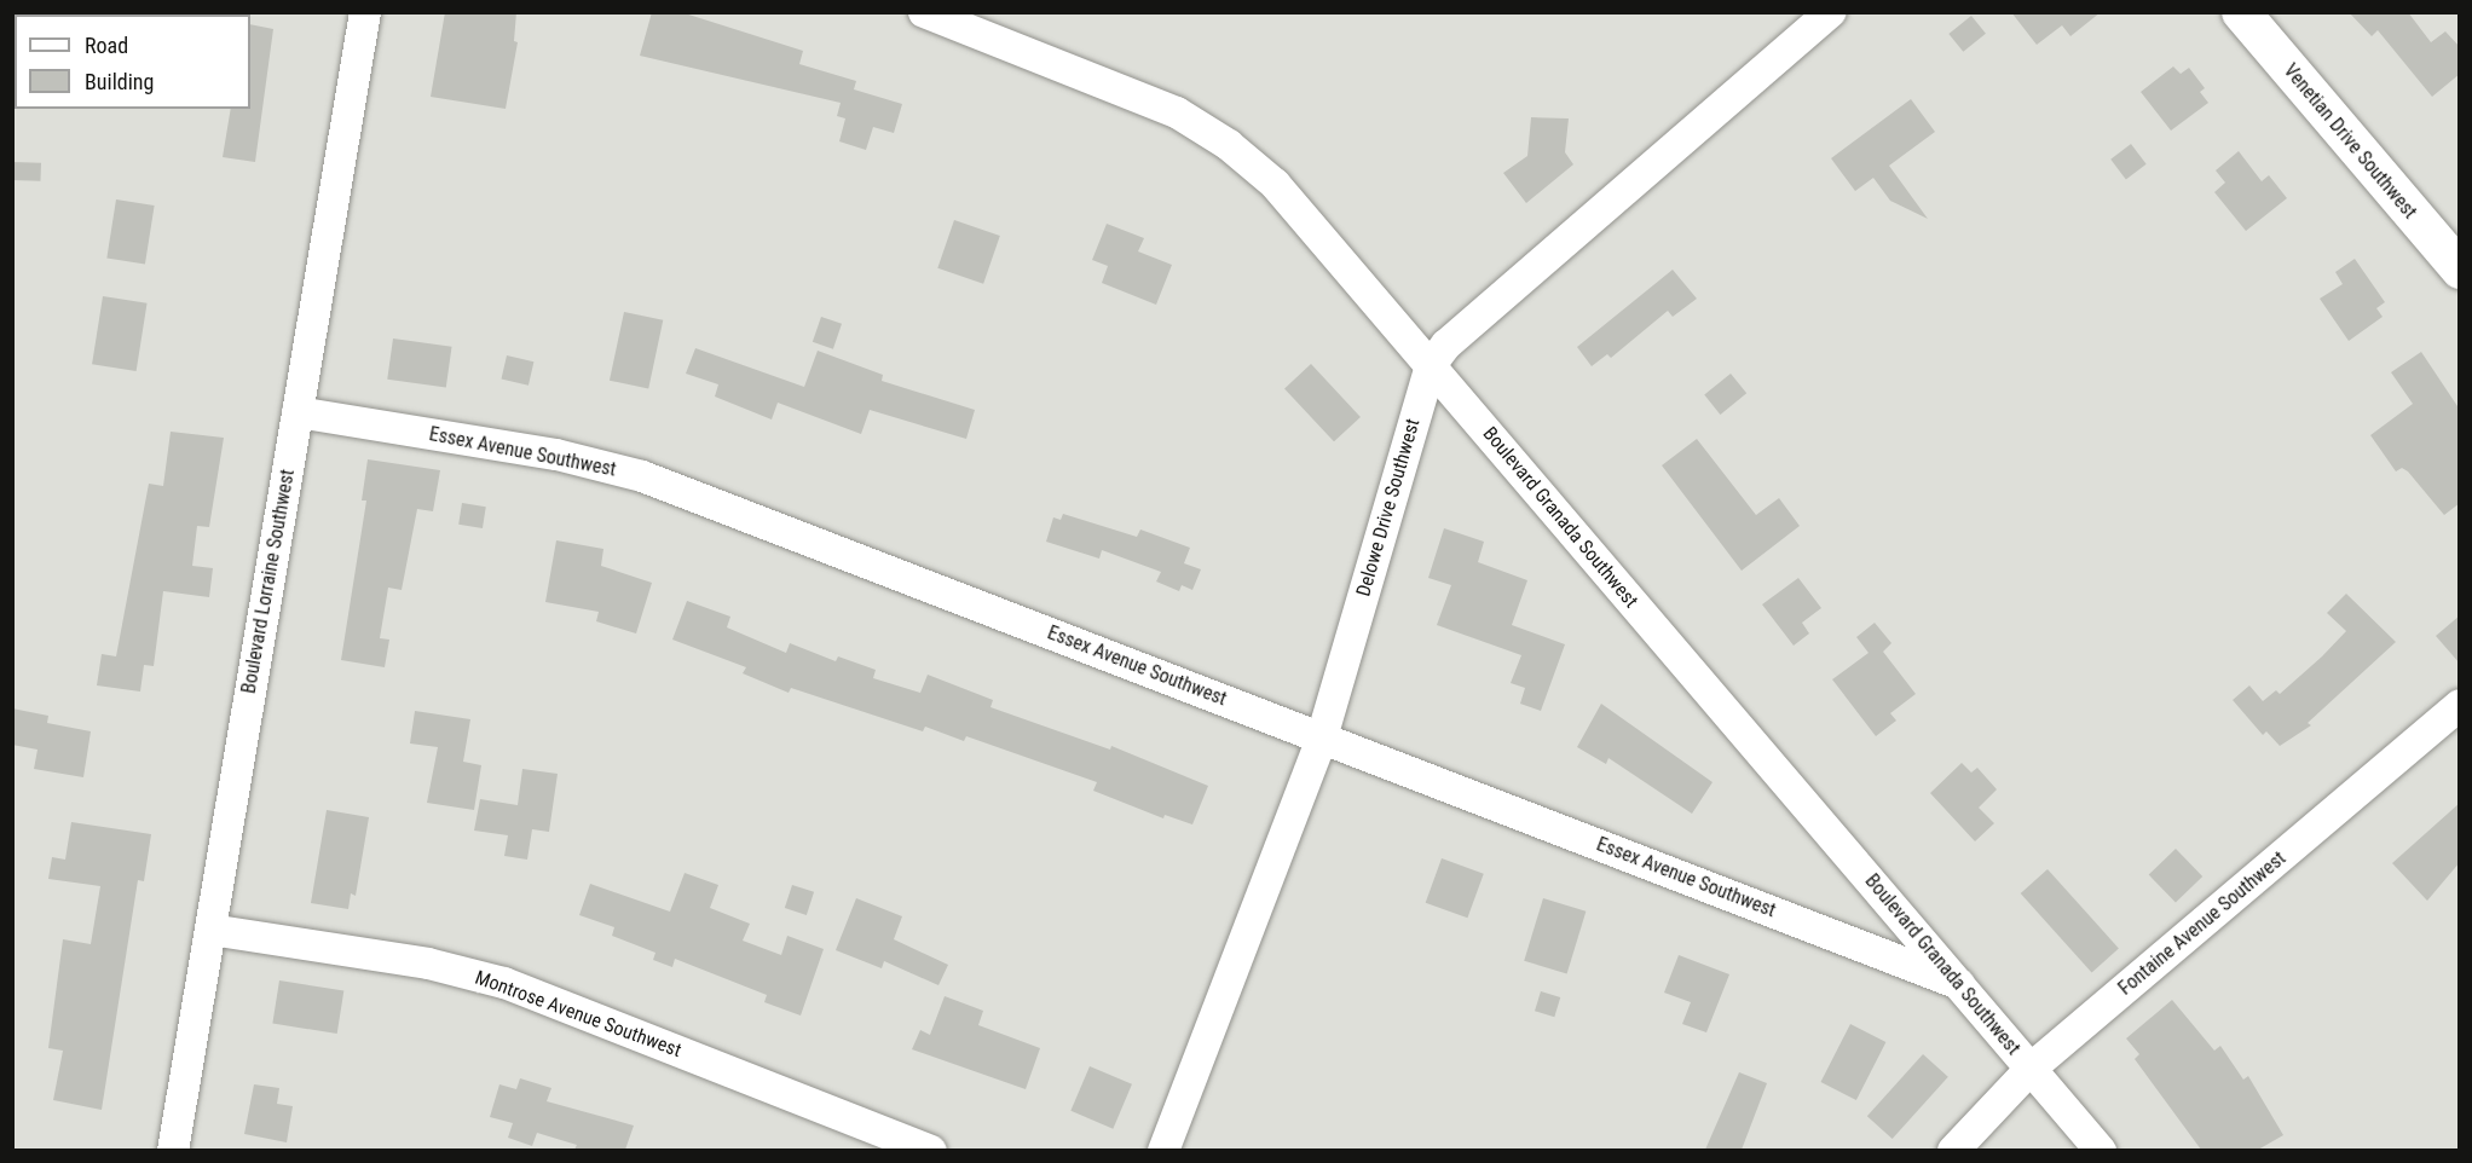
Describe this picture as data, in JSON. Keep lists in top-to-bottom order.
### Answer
{
  "streets": {
    "street": [
      "Venetian Drive Southwest",
      "Essex Avenue Southwest",
      "Delowe Drive Southwest",
      "Boulevard Granada Southwest",
      "Boulevard Lorraine Southwest",
      "Fontaine Avenue Southwest",
      "Montrose Avenue Southwest"
    ]
  },
  "crossings": [
    ["Essex Avenue Southwest", "Delowe Drive Southwest"],
    ["Essex Avenue Southwest", "Boulevard Granada Southwest"],
    ["Essex Avenue Southwest", "Boulevard Lorraine Southwest"],
    ["Delowe Drive Southwest", "Boulevard Granada Southwest"],
    ["Boulevard Granada Southwest", "Fontaine Avenue Southwest"],
    ["Boulevard Lorraine Southwest", "Montrose Avenue Southwest"]
  ],
  "legend": ["Road", "Building"]
}
